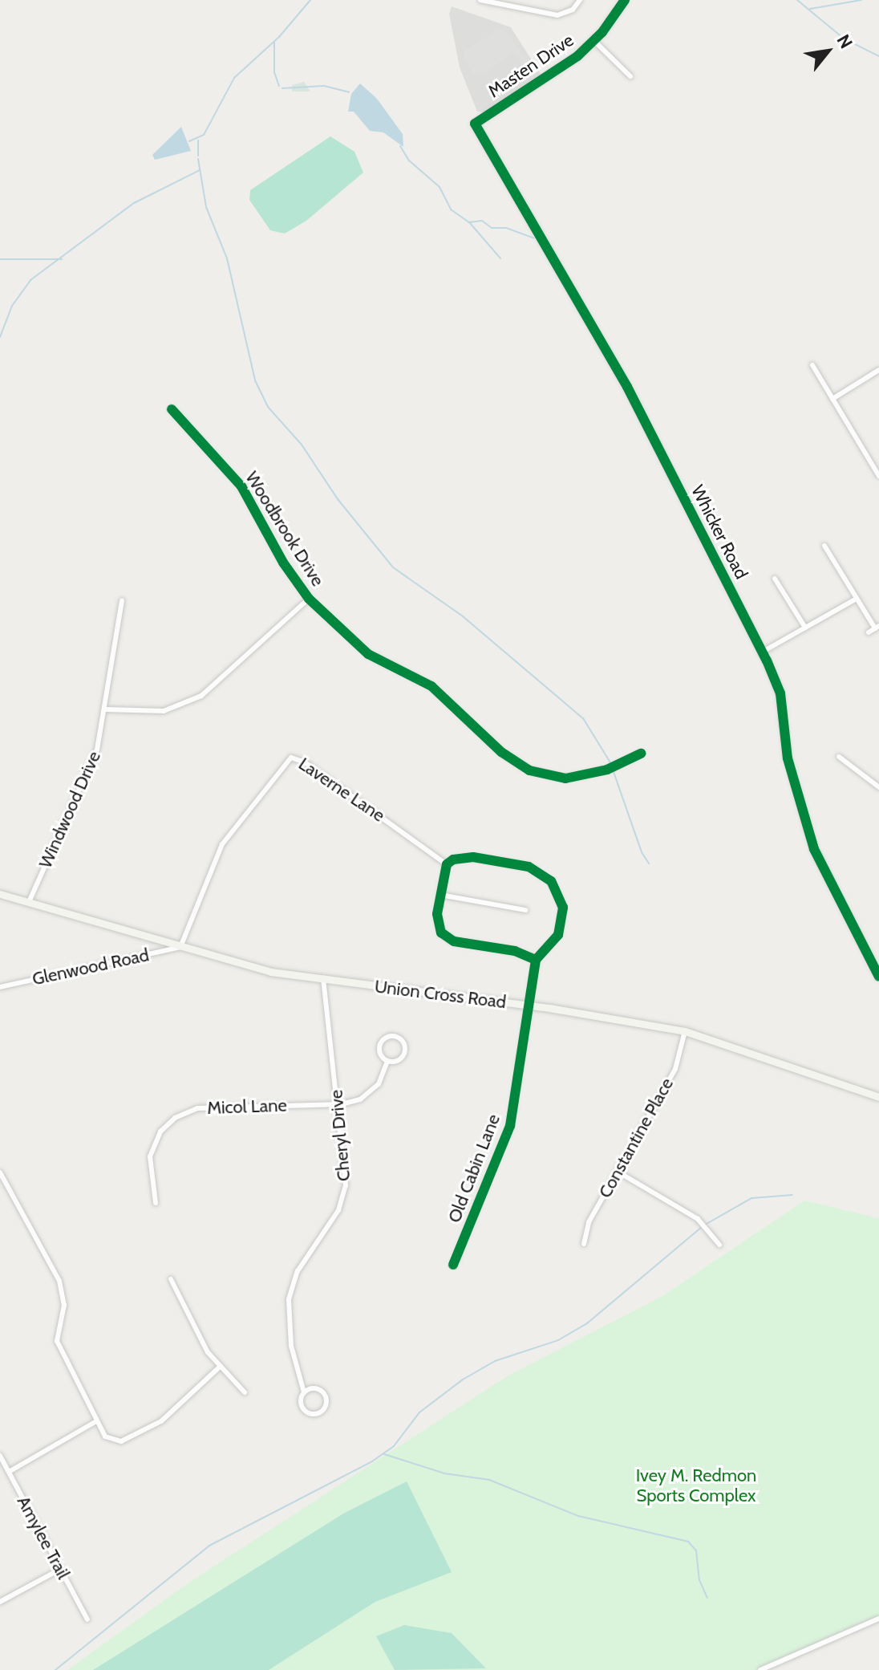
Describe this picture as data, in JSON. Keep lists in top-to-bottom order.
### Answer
{
  "streets": {
    "main road": ["Union Cross Road"],
    "street": [
      "Masten Drive",
      "Woodbrook Drive",
      "Whicker Road",
      "Laverne Lane",
      "Windwood Drive",
      "Glenwood Road",
      "Micol Lane",
      "Cheryl Drive",
      "Constantine Place",
      "Old Cabin Lane",
      "Amylee Trail"
    ]
  },
  "crossings": [
    ["Masten Drive", "Whicker Road"],
    ["Laverne Lane", "Glenwood Road"],
    ["Laverne Lane", "Union Cross Road"],
    ["Laverne Lane", "Old Cabin Lane"],
    ["Windwood Drive", "Union Cross Road"],
    ["Glenwood Road", "Union Cross Road"],
    ["Union Cross Road", "Cheryl Drive"],
    ["Union Cross Road", "Constantine Place"],
    ["Union Cross Road", "Old Cabin Lane"],
    ["Micol Lane", "Cheryl Drive"]
  ],
  "parks": ["Ivey M. Redmon Sports Complex"],
  "north": "top right"
}
